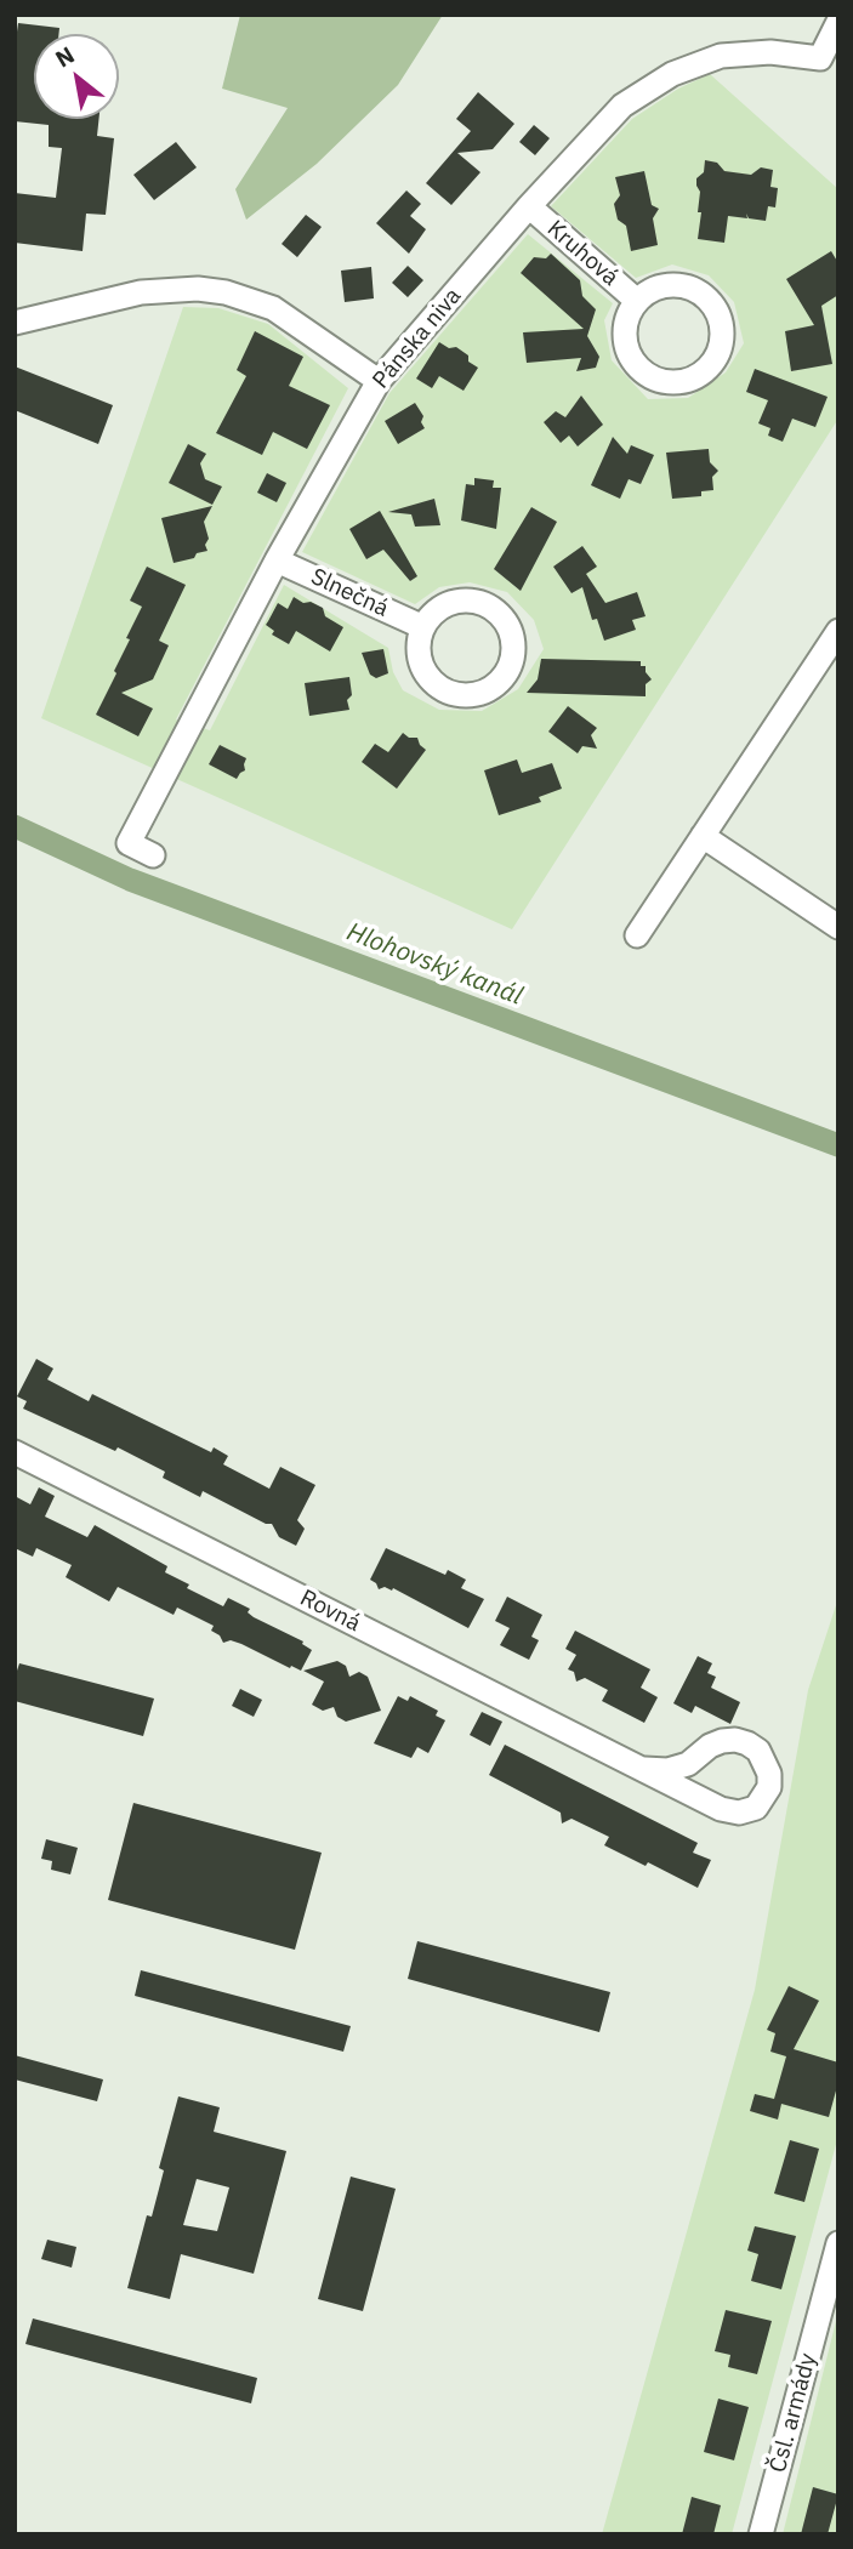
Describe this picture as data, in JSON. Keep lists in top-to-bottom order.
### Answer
{
  "streets": {
    "street": [
      "Kruhová",
      "Pánska niva",
      "Slnečná",
      "Rovná",
      "Čsl. armády"
    ]
  },
  "crossings": [
    ["Kruhová", "Pánska niva"],
    ["Pánska niva", "Slnečná"]
  ],
  "water": ["Hlohovský kanál"],
  "north": "top left"
}
